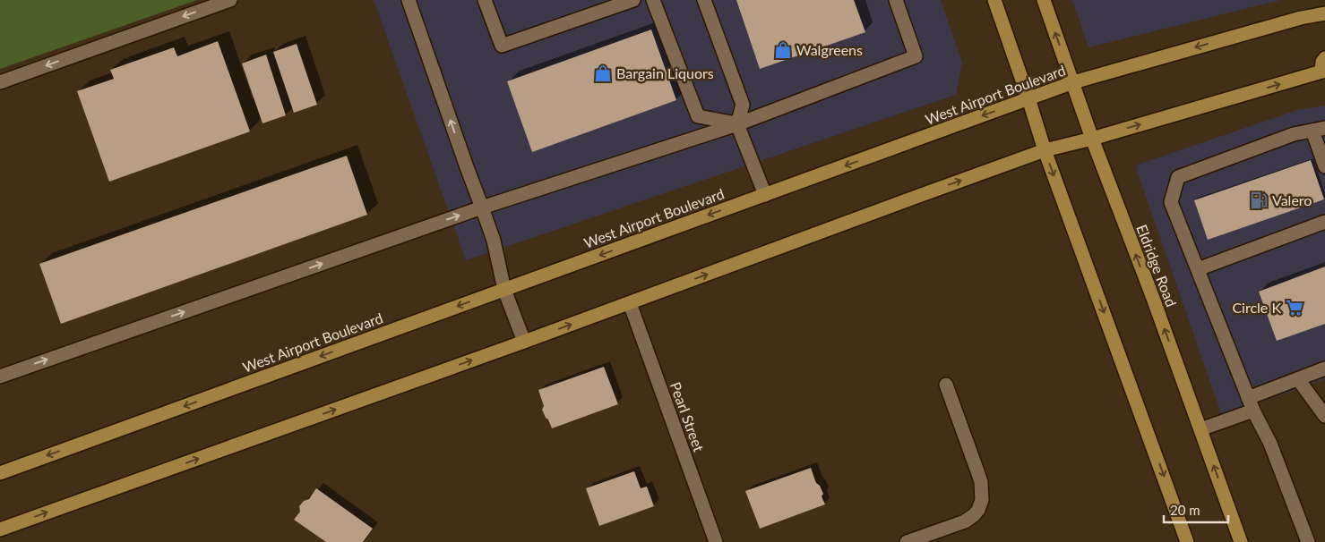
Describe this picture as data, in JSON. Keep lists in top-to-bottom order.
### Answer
{
  "streets": {
    "main road": ["West Airport Boulevard", "Eldridge Road"],
    "street": ["Pearl Street"]
  },
  "crossings": [
    ["West Airport Boulevard", "Eldridge Road"]
  ],
  "places": {
    "shop": ["Walgreens", "Bargain Liquors"],
    "fuel station": ["Valero"],
    "supermarket": ["Circle K"]
  },
  "scale_bar": "20 m"
}
